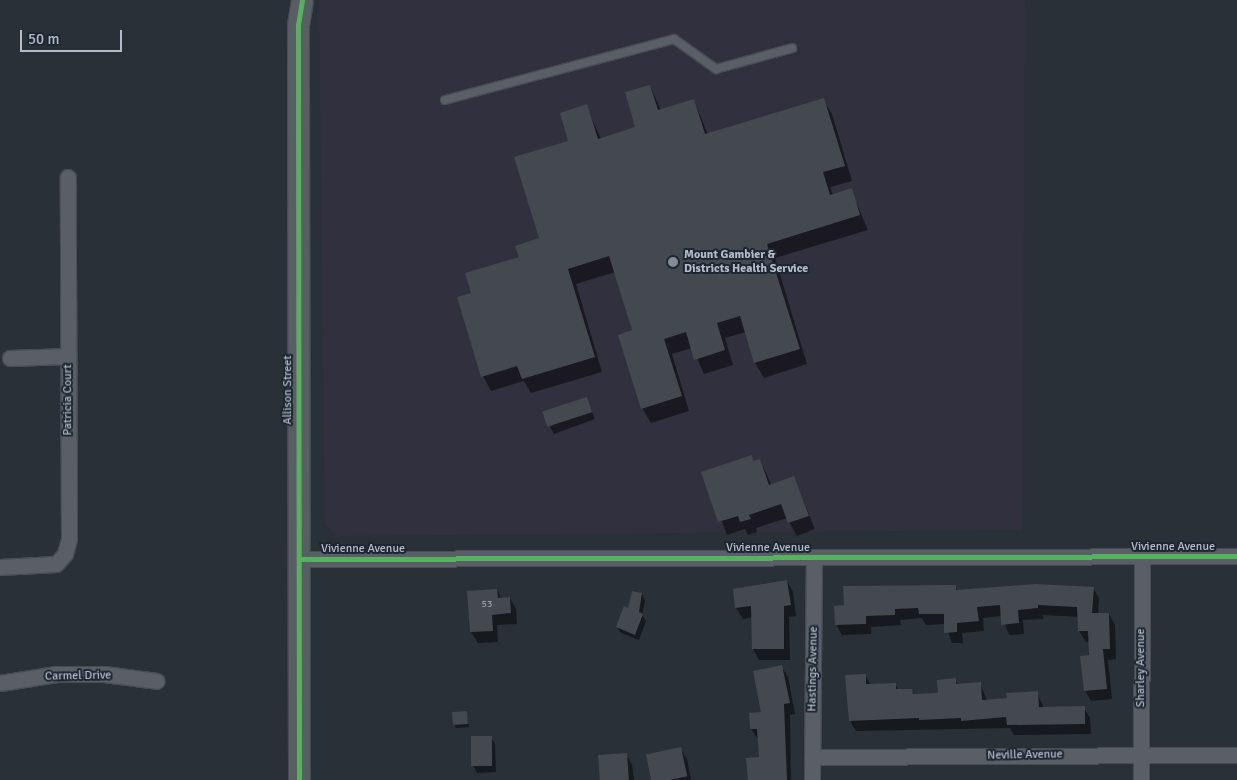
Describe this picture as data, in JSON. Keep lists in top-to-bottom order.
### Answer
{
  "streets": {
    "street": [
      "Allison Street",
      "Patricia Court",
      "Vivienne Avenue",
      "Sharley Avenue",
      "Hastings Avenue",
      "Carmel Drive",
      "Neville Avenue"
    ]
  },
  "crossings": [
    ["Allison Street", "Vivienne Avenue"],
    ["Vivienne Avenue", "Sharley Avenue"],
    ["Vivienne Avenue", "Hastings Avenue"],
    ["Sharley Avenue", "Neville Avenue"],
    ["Hastings Avenue", "Neville Avenue"]
  ],
  "places": ["Mount Gambier & Districts Health Service"],
  "house_numbers": ["53"],
  "scale_bar": "50 m"
}
